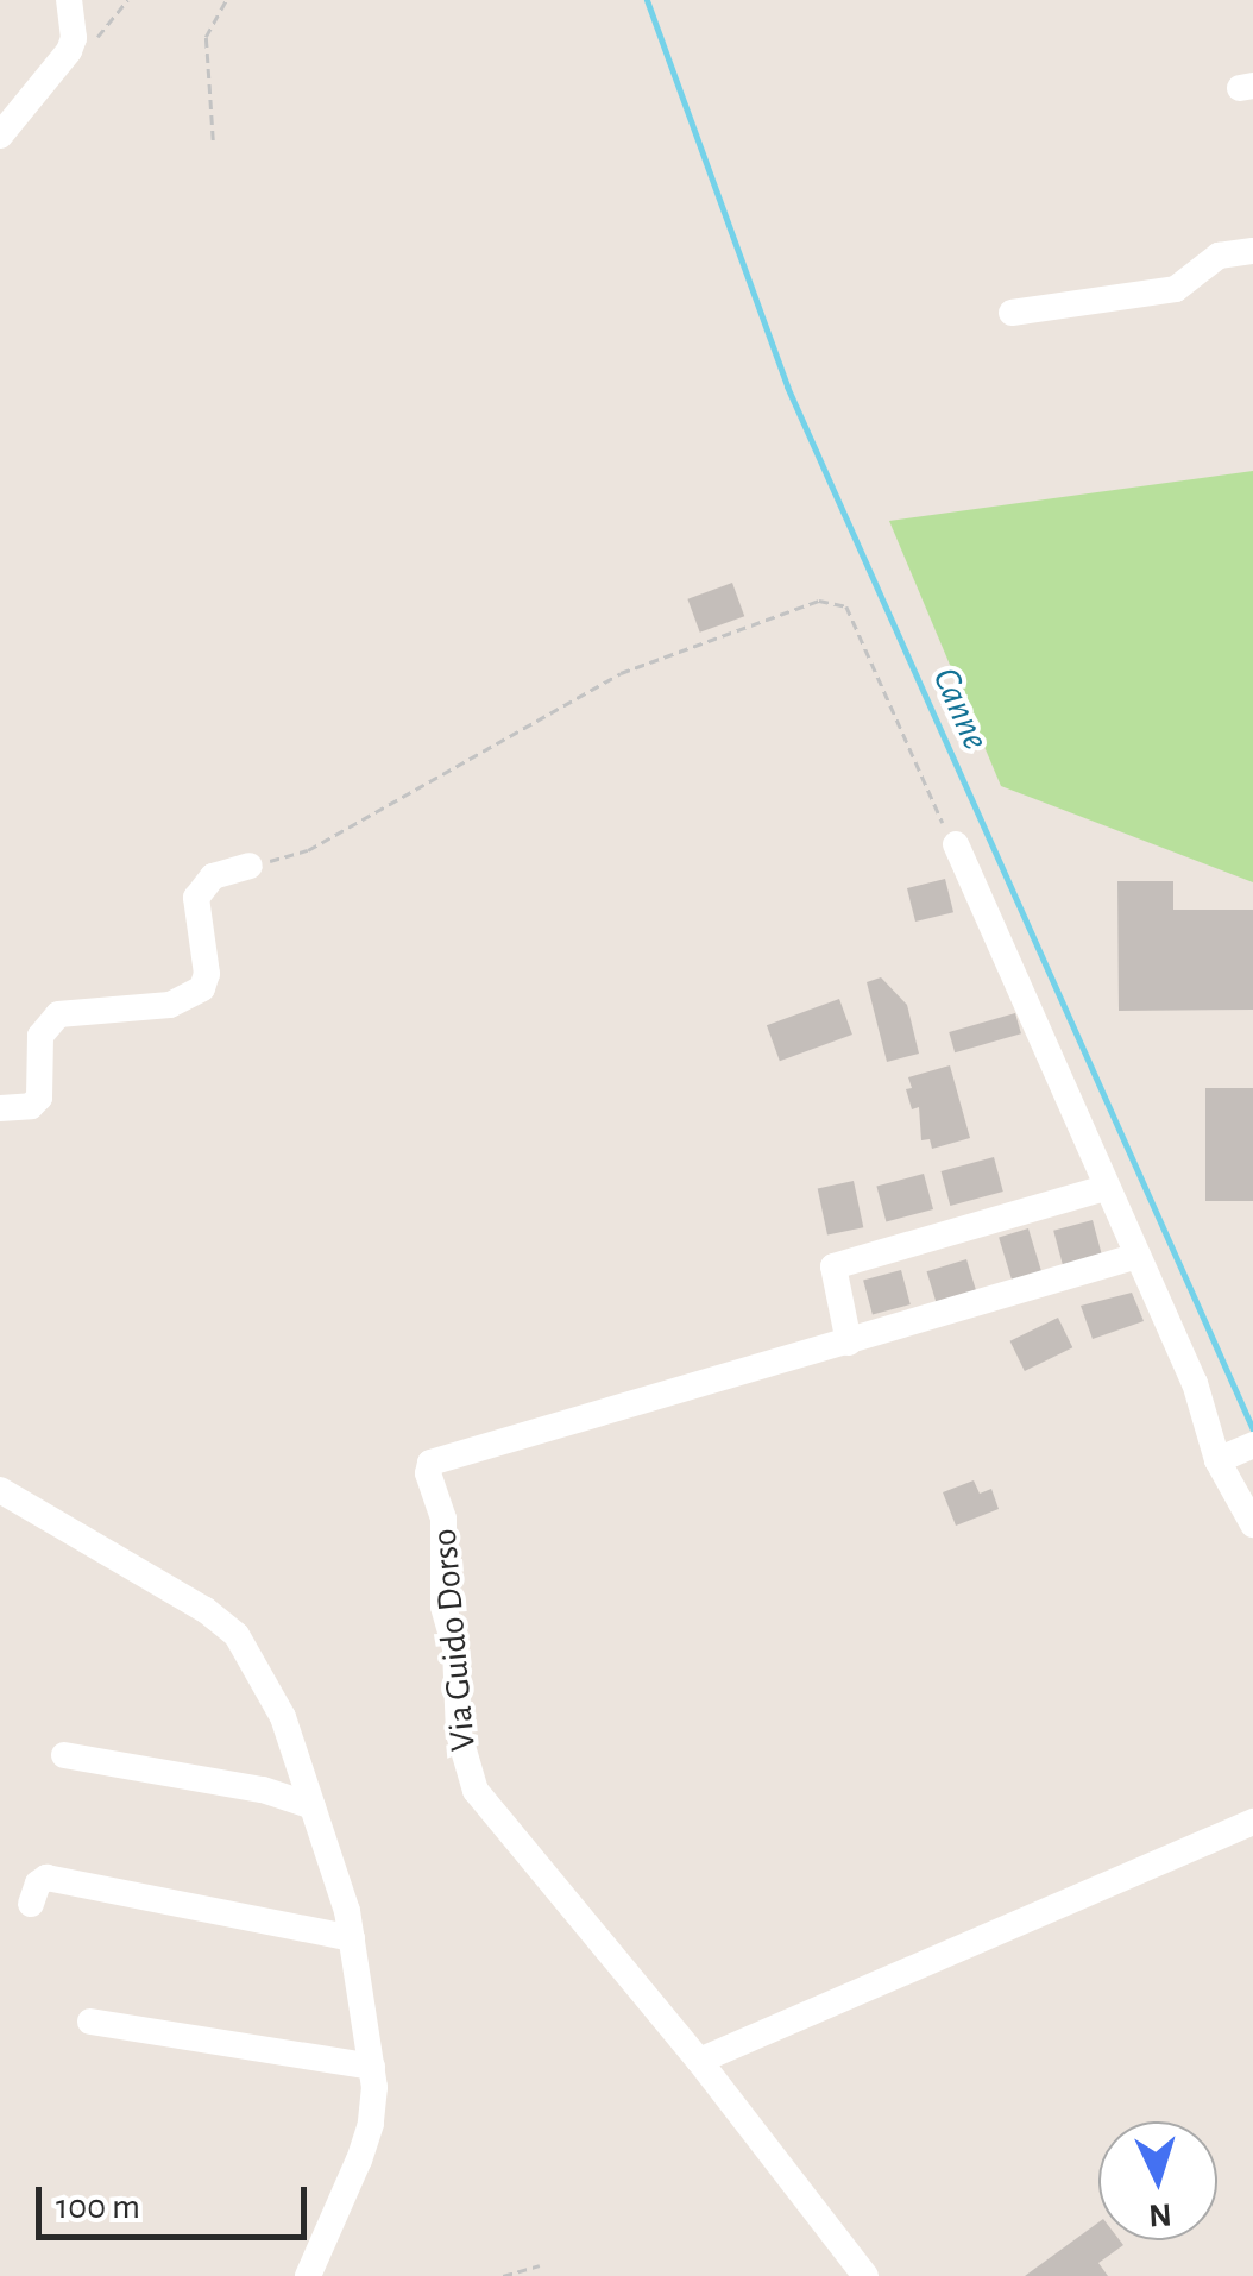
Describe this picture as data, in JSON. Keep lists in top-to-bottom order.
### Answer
{
  "streets": {
    "street": ["Via Guido Dorso"]
  },
  "water": ["Canne"],
  "scale_bar": "100 m",
  "north": "bottom"
}
